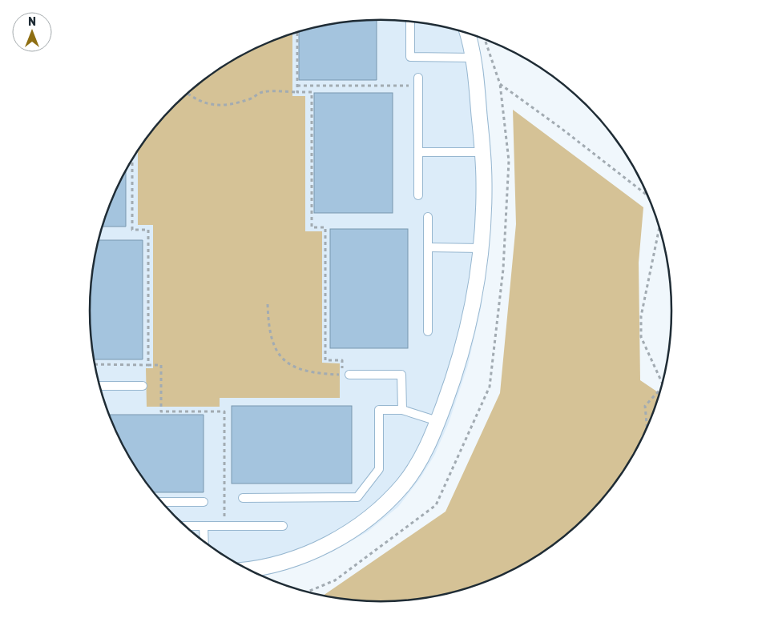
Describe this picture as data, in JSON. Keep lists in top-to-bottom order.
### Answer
{
  "north": "top"
}
